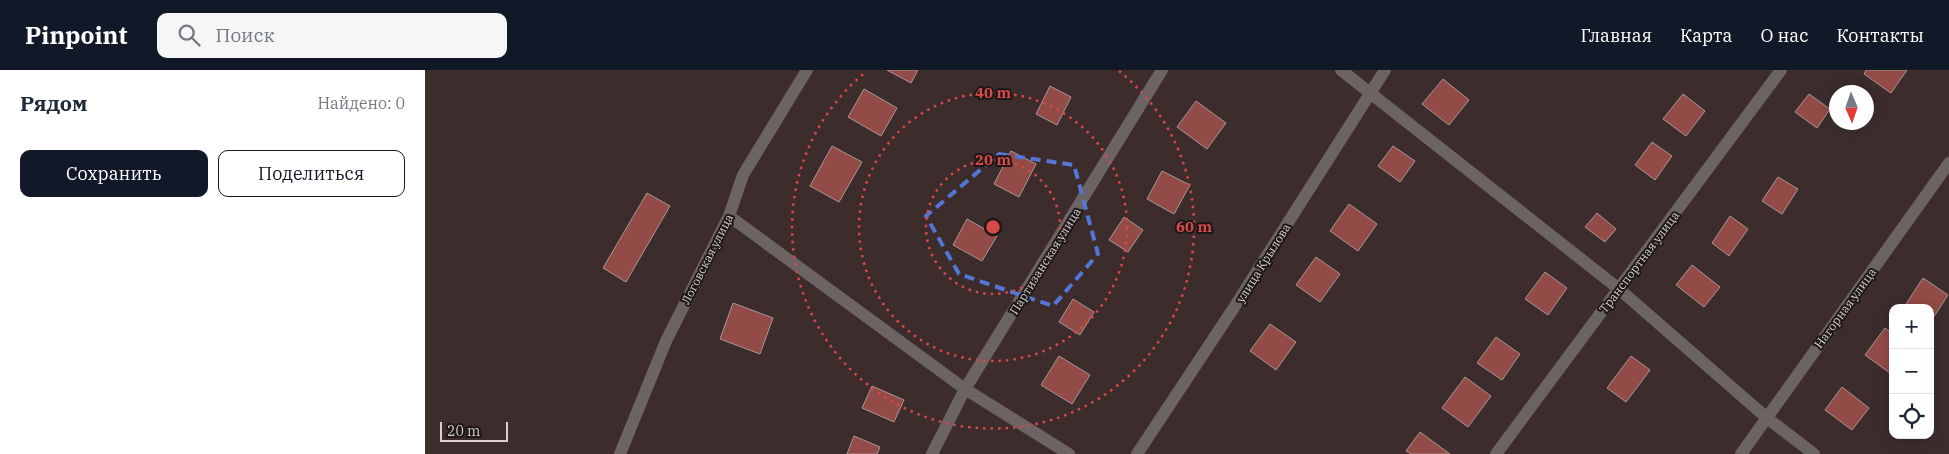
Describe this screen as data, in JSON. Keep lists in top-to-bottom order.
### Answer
{
  "streets": {
    "street": [
      "Логовская улица",
      "Партизанская улица",
      "Транспортная улица",
      "улица Крылова",
      "Нагорная улица"
    ]
  },
  "scale_bar": "20 m",
  "north": "bottom",
  "page": {
    "header": "Pinpoint",
    "search": "Поиск",
    "nav": [
      "Главная",
      "Карта",
      "О нас",
      "Контакты"
    ],
    "heading": ["Рядом", "Найдено: 0"],
    "buttons": ["Сохранить", "Поделиться"],
    "map_buttons": ["+", "−"],
    "scale": "20 m"
  },
  "rings": ["40 m", "20 m", "60 m"]
}
